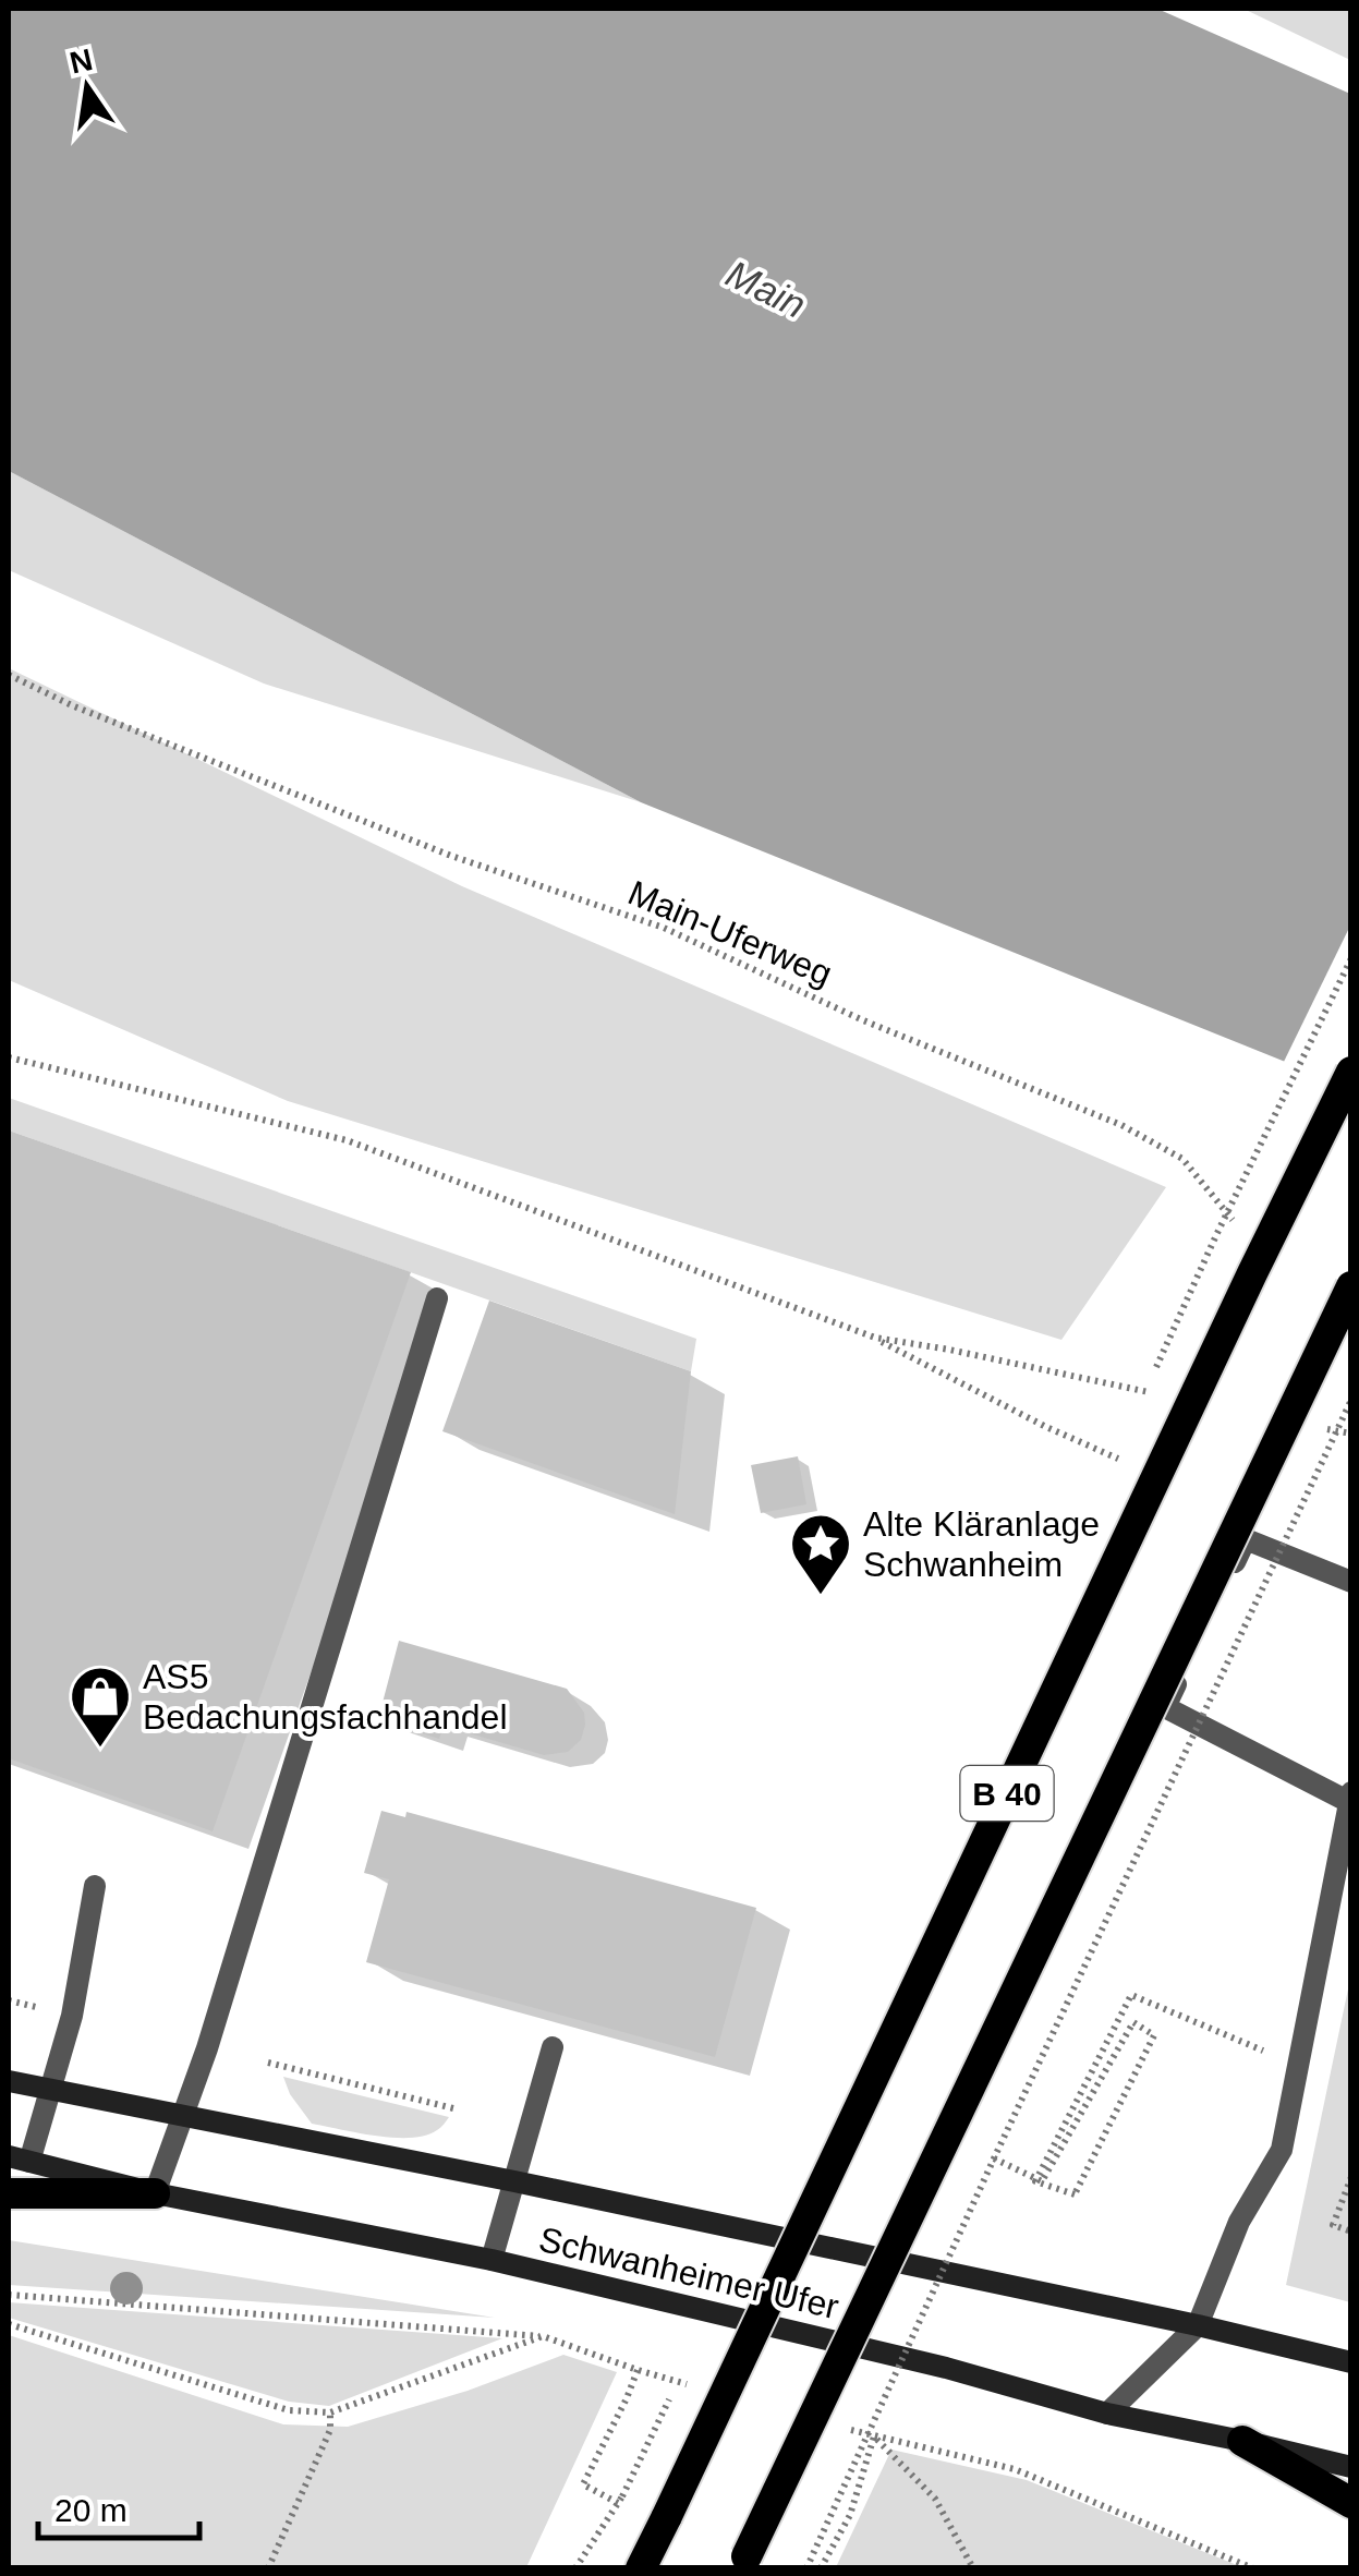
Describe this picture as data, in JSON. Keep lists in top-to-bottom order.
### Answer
{
  "streets": {
    "highway": ["B 40"],
    "main road": ["Schwanheimer Ufer"],
    "path": ["Main-Uferweg"]
  },
  "water": ["Main"],
  "places": {
    "place": ["Alte Kläranlage Schwanheim"],
    "shop": ["AS5 Bedachungsfachhandel"]
  },
  "scale_bar": "20 m",
  "north": "top"
}
